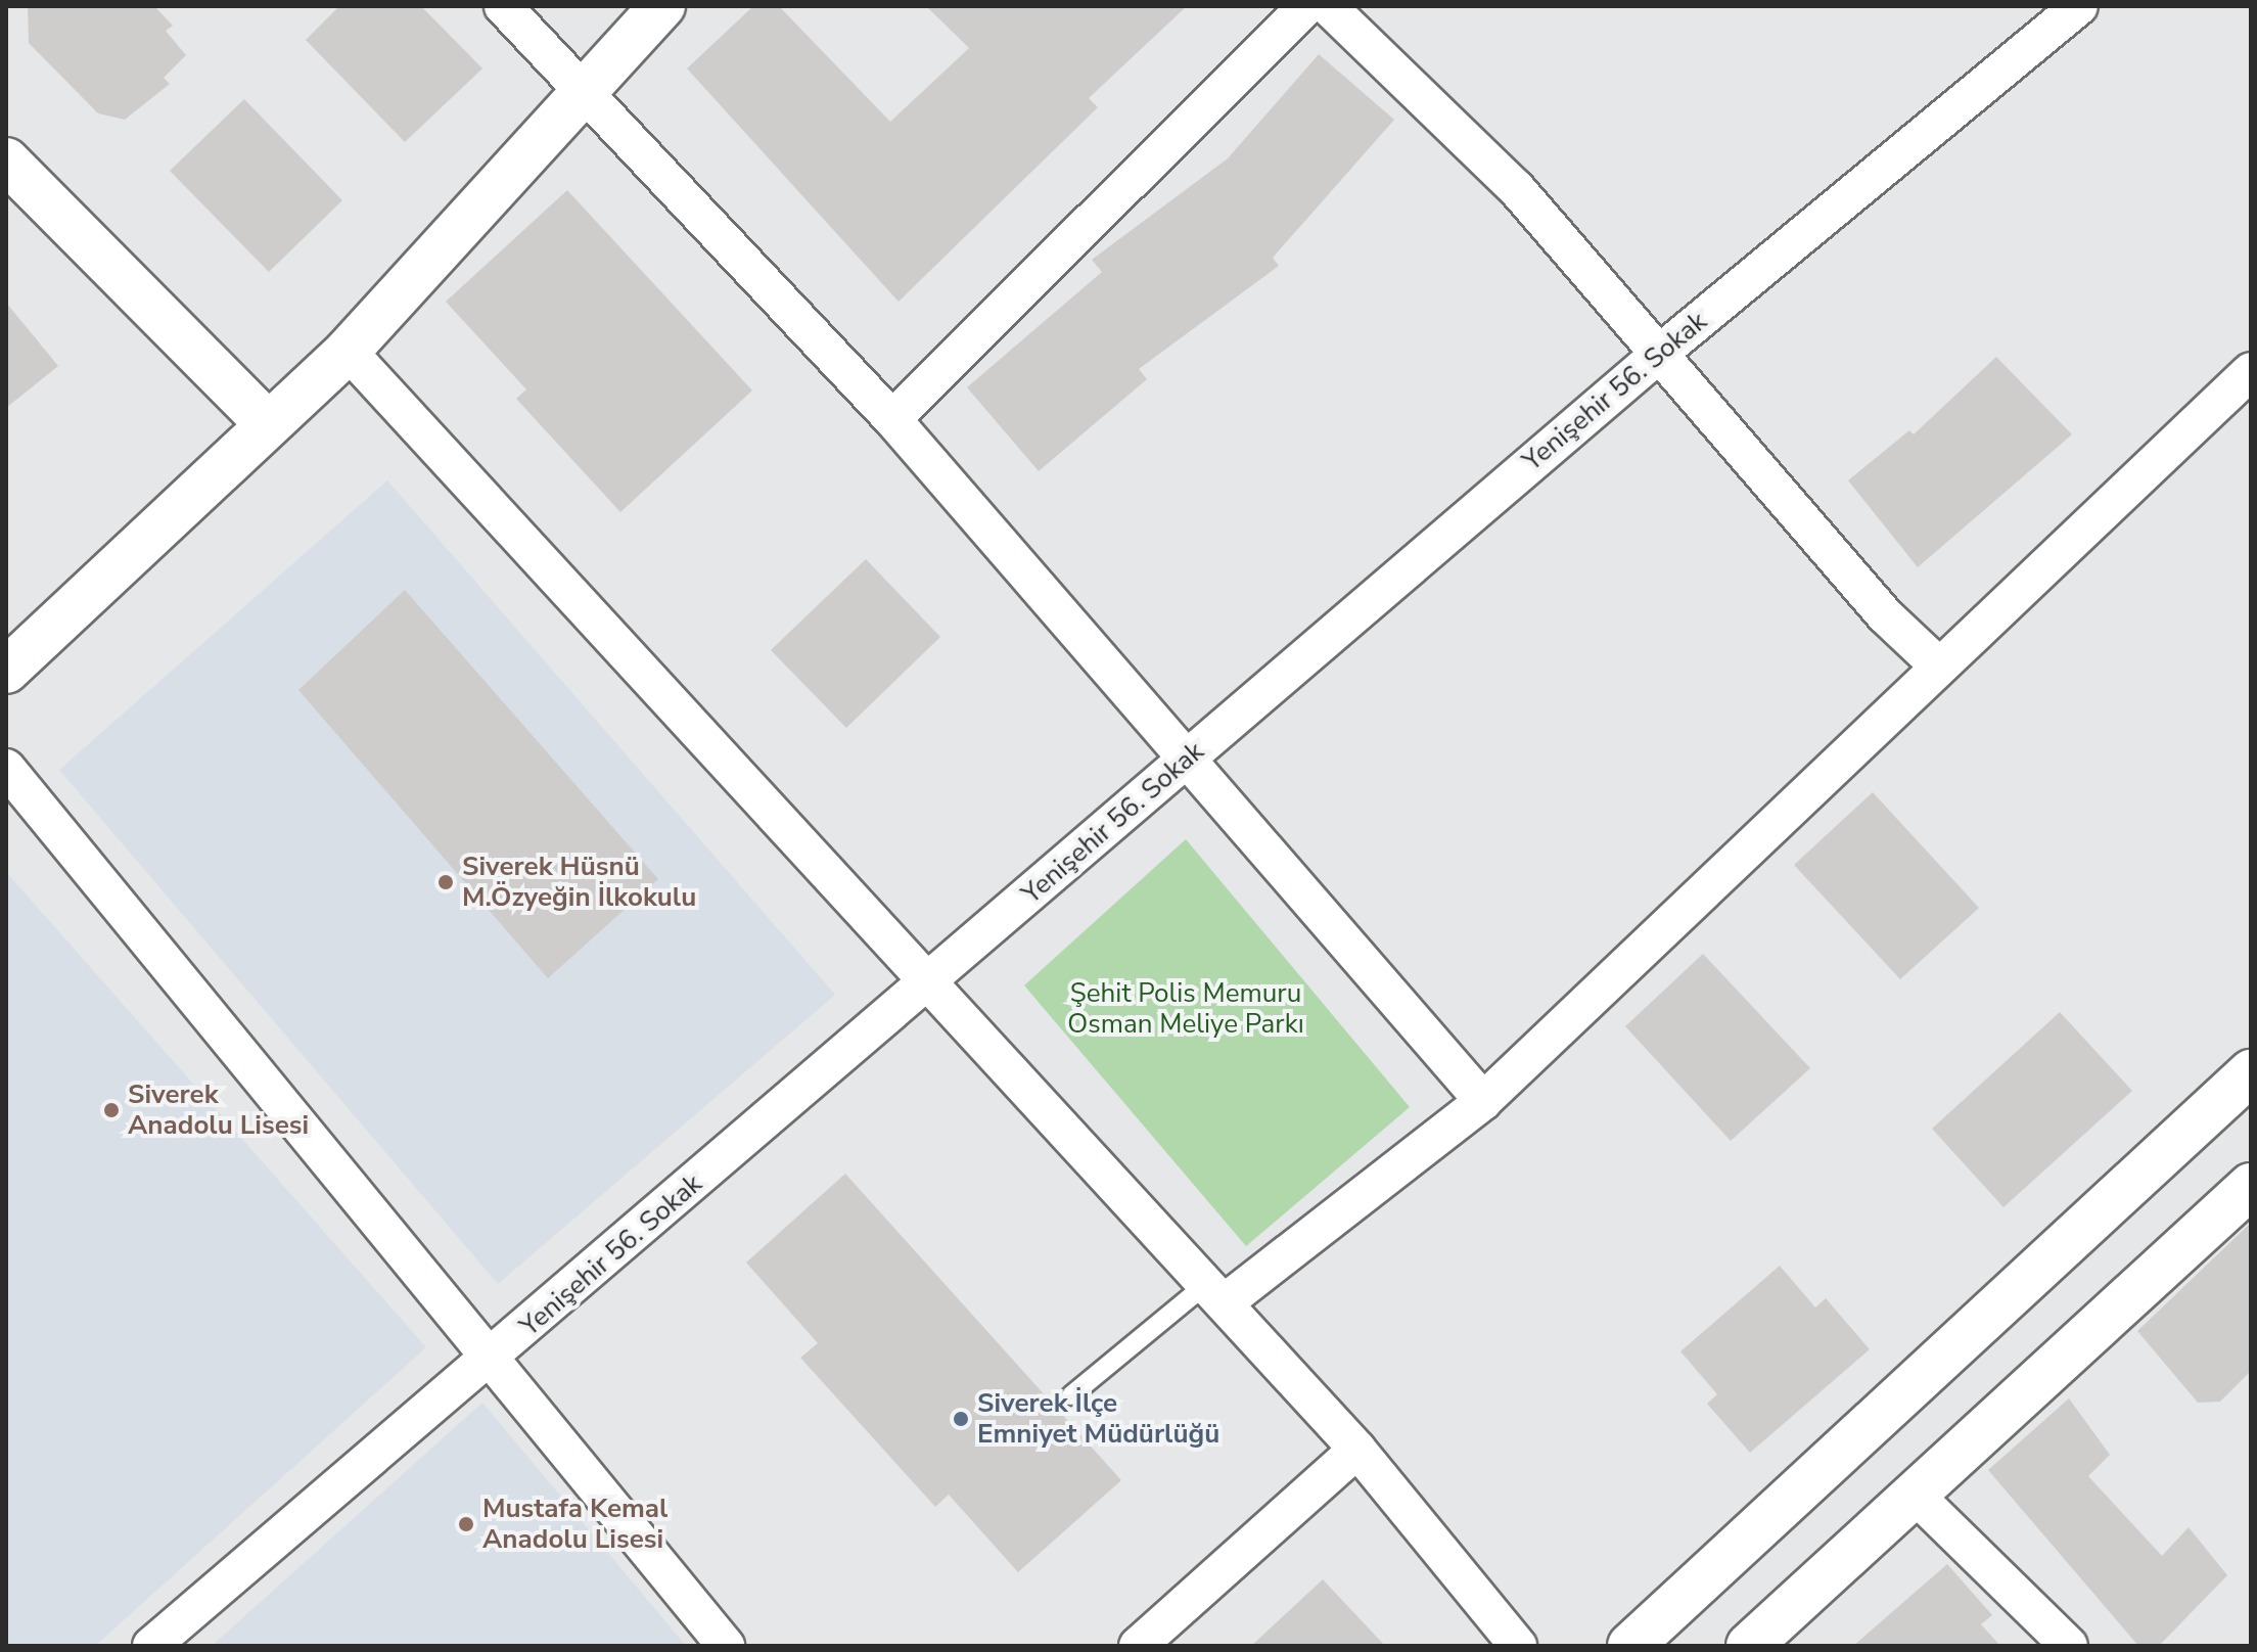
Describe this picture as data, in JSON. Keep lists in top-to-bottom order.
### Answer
{
  "streets": {
    "street": ["Yenişehir 56. Sokak"]
  },
  "parks": ["Şehit Polis Memuru Osman Meliye Parkı"],
  "places": [
    "Siverek Hüsnü M.Özyeğin İlkokulu",
    "Siverek Anadolu Lisesi",
    "Siverek İlçe Emniyet Müdürlüğü",
    "Mustafa Kemal Anadolu Lisesi"
  ]
}
